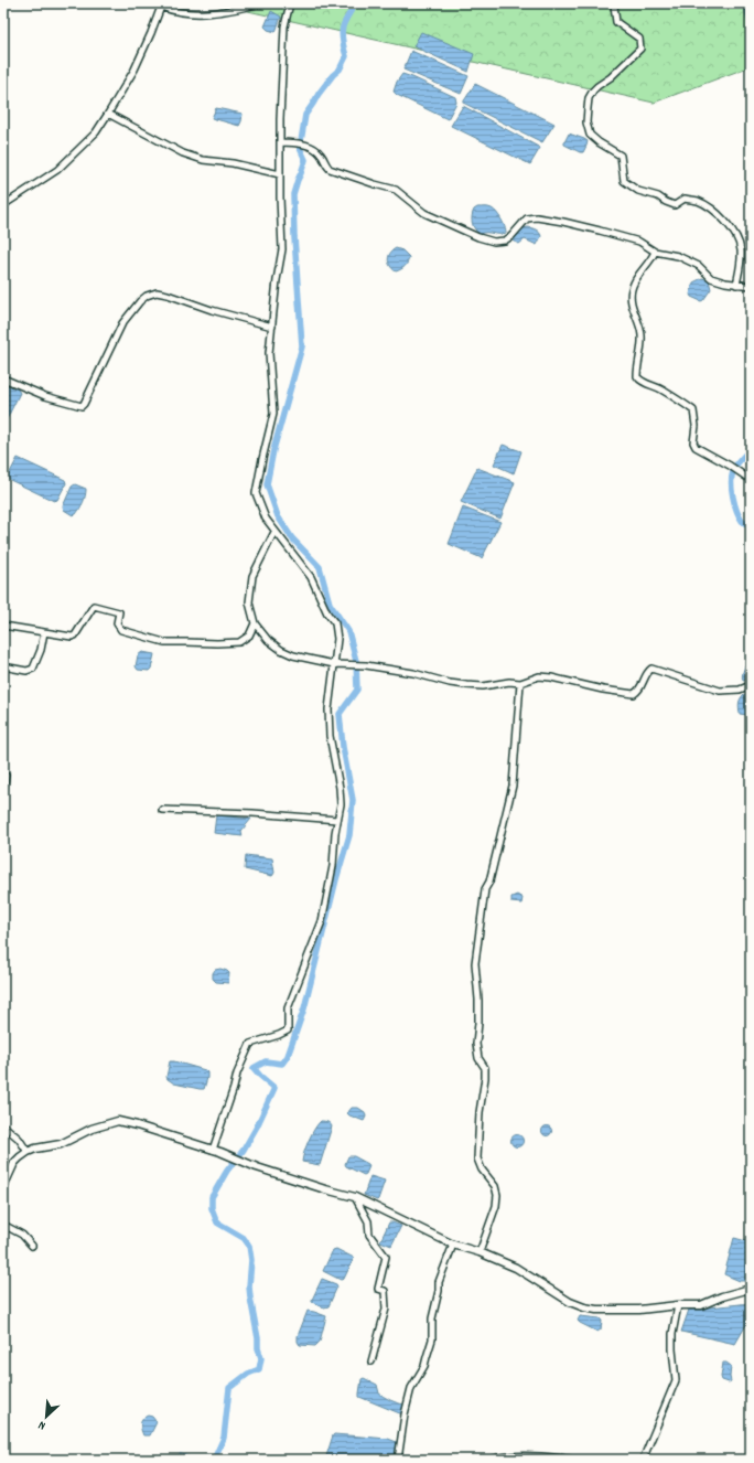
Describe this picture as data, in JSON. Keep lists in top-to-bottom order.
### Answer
{
  "north": "bottom left"
}
